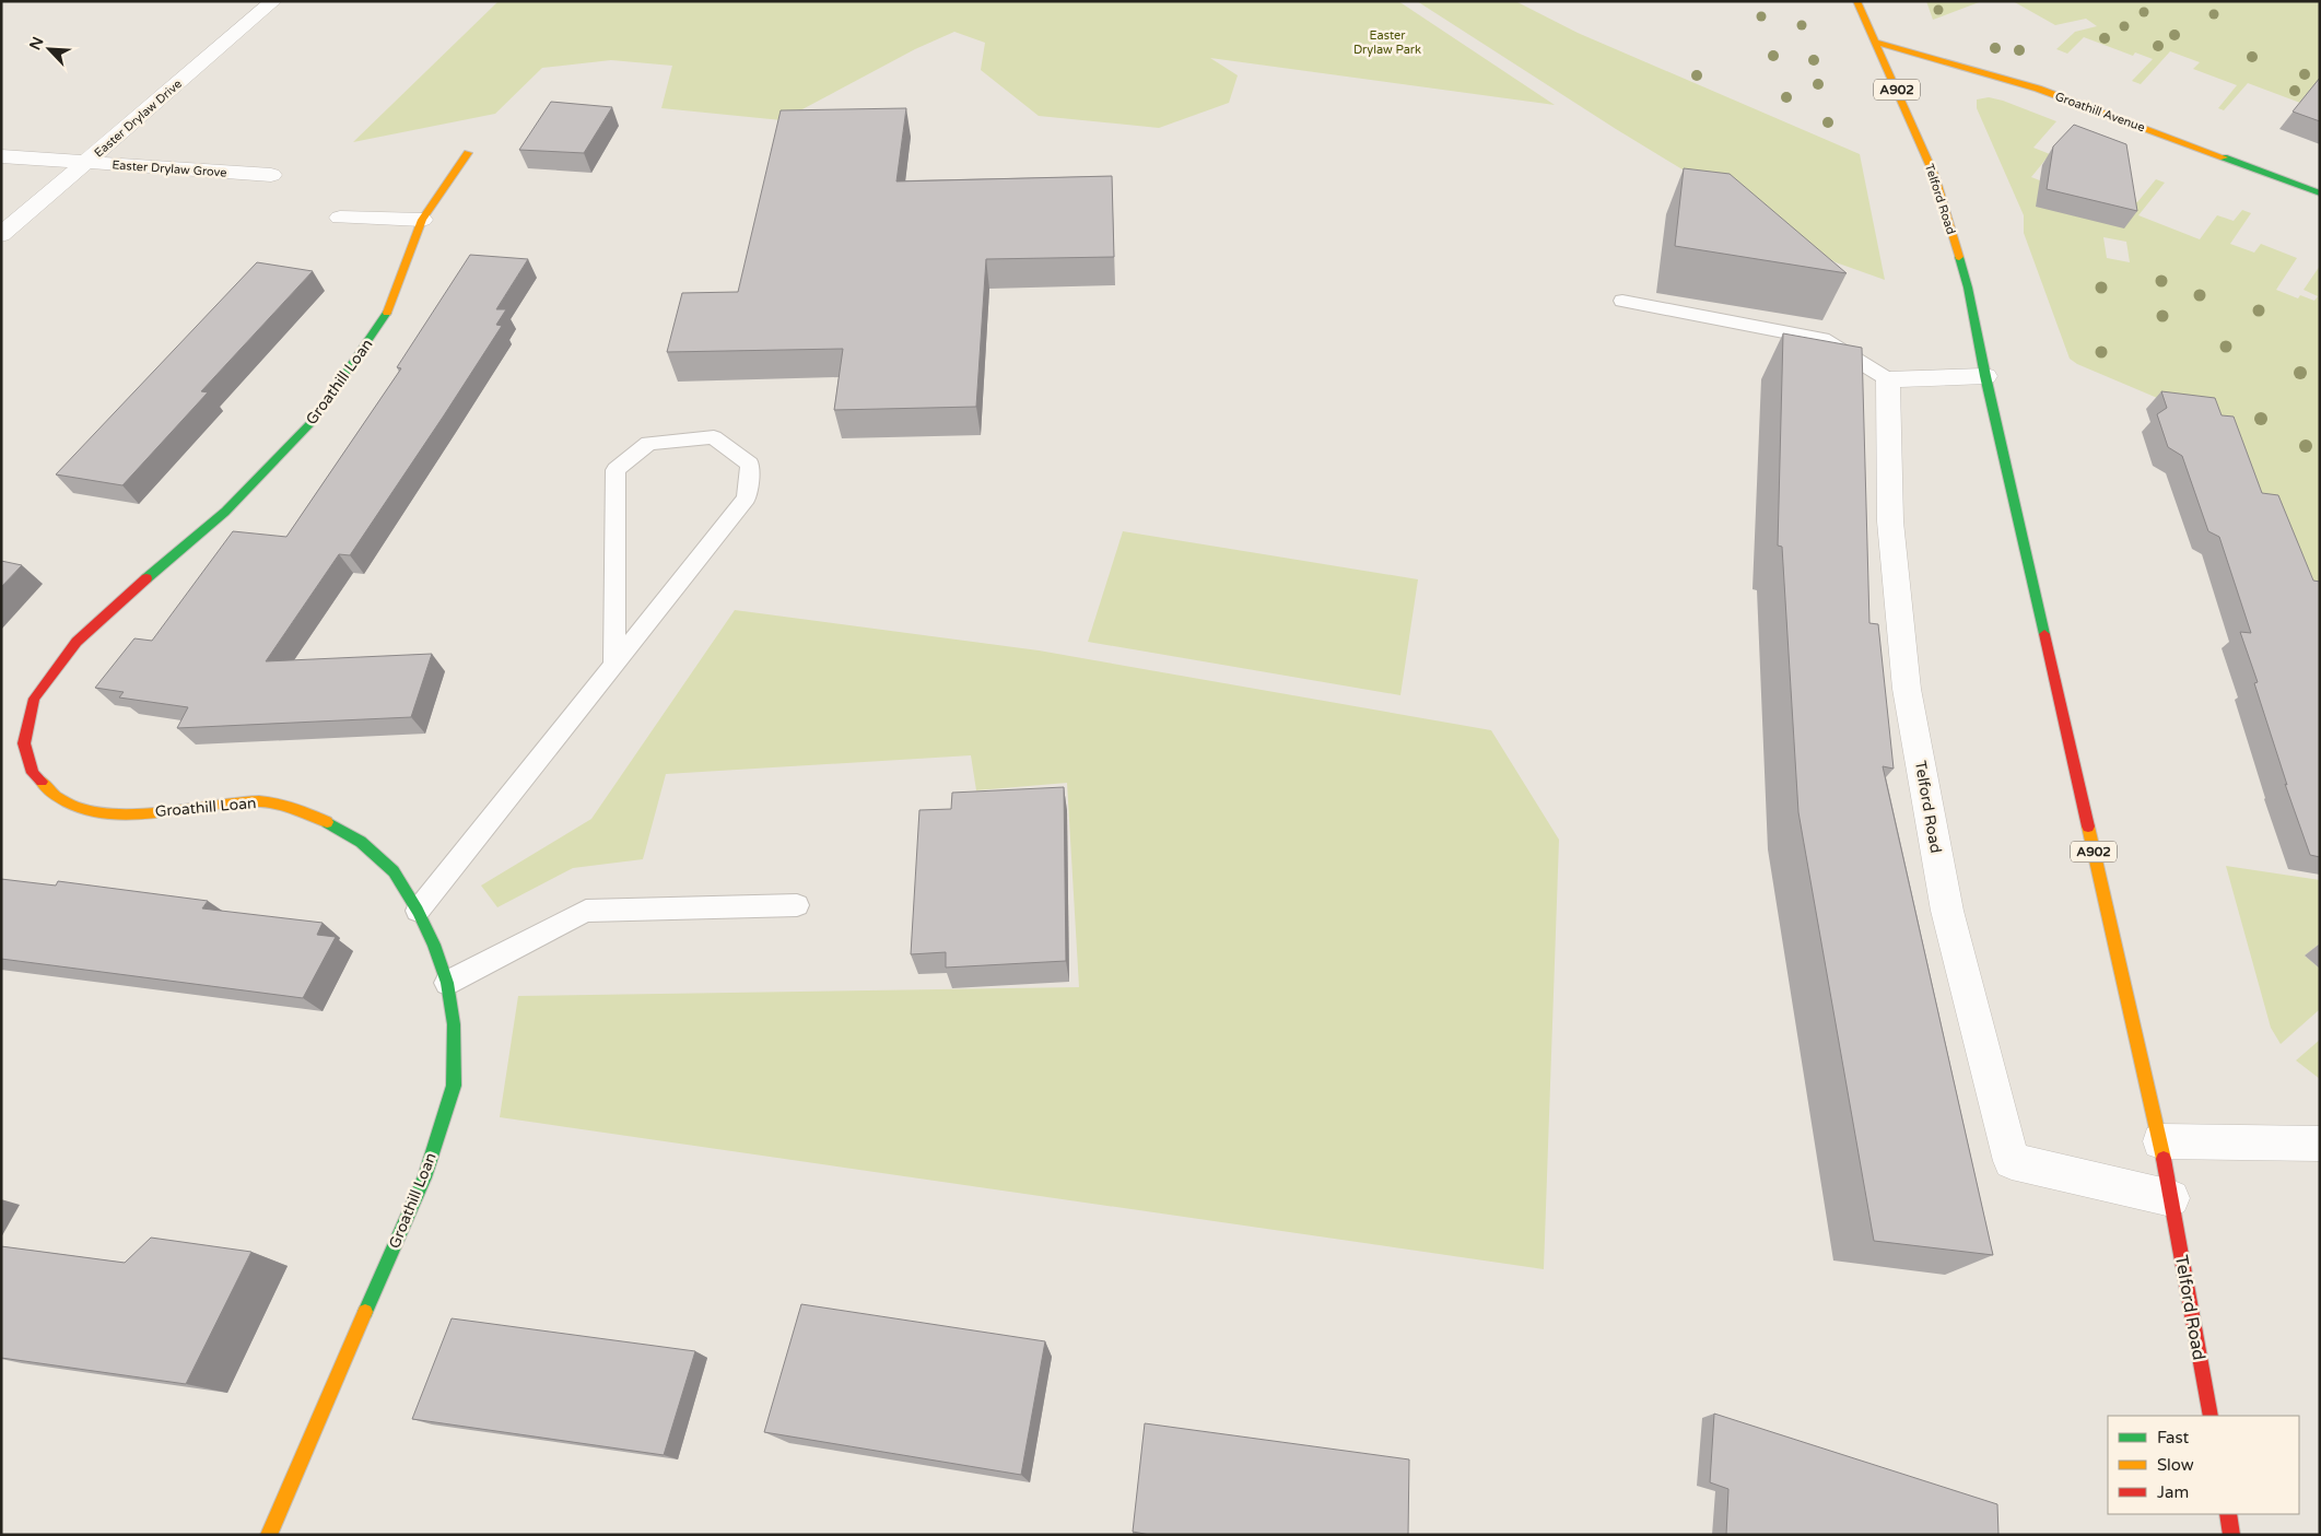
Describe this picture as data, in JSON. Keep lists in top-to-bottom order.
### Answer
{
  "streets": {
    "street": [
      "A902",
      "Groathill Avenue",
      "Easter Drylaw Drive",
      "Easter Drylaw Grove",
      "Telford Road",
      "Groathill Loan"
    ]
  },
  "crossings": [
    ["Groathill Avenue", "Telford Road"],
    ["Easter Drylaw Drive", "Easter Drylaw Grove"]
  ],
  "parks": ["Easter Drylaw Park"],
  "legend": ["Fast", "Slow", "Jam"],
  "north": "top left"
}
